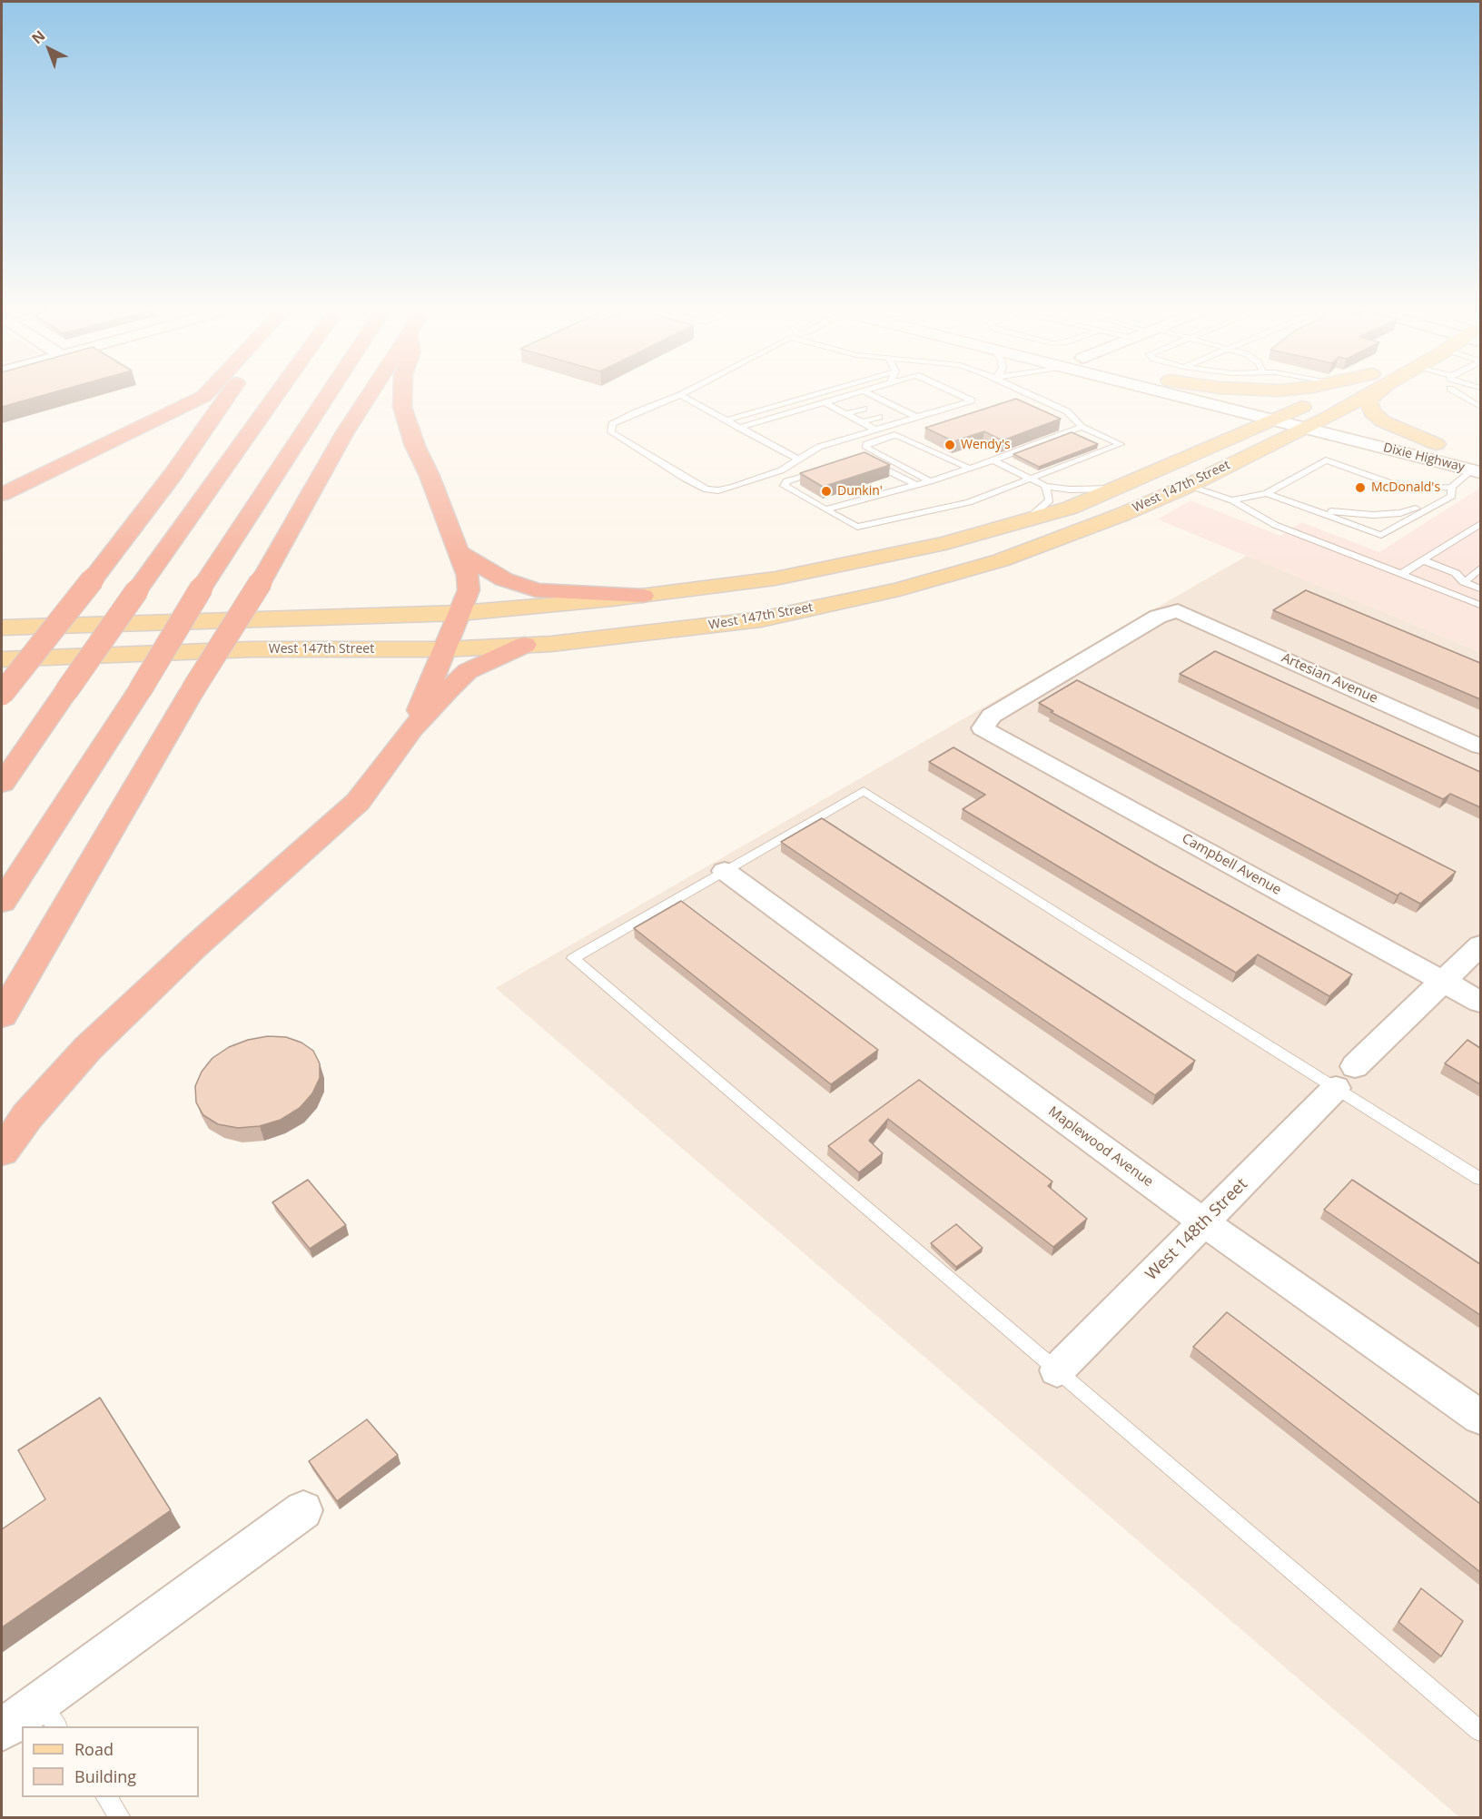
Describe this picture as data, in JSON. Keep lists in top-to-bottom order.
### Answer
{
  "streets": {
    "main road": ["Dixie Highway", "West 147th Street"],
    "street": [
      "Artesian Avenue",
      "Campbell Avenue",
      "Maplewood Avenue",
      "West 148th Street"
    ]
  },
  "crossings": [
    ["Dixie Highway", "West 147th Street"],
    ["Artesian Avenue", "Campbell Avenue"],
    ["Campbell Avenue", "West 148th Street"],
    ["Maplewood Avenue", "West 148th Street"]
  ],
  "places": ["Wendy's", "McDonald's", "Dunkin'"],
  "legend": ["Road", "Building"],
  "north": "top left"
}
